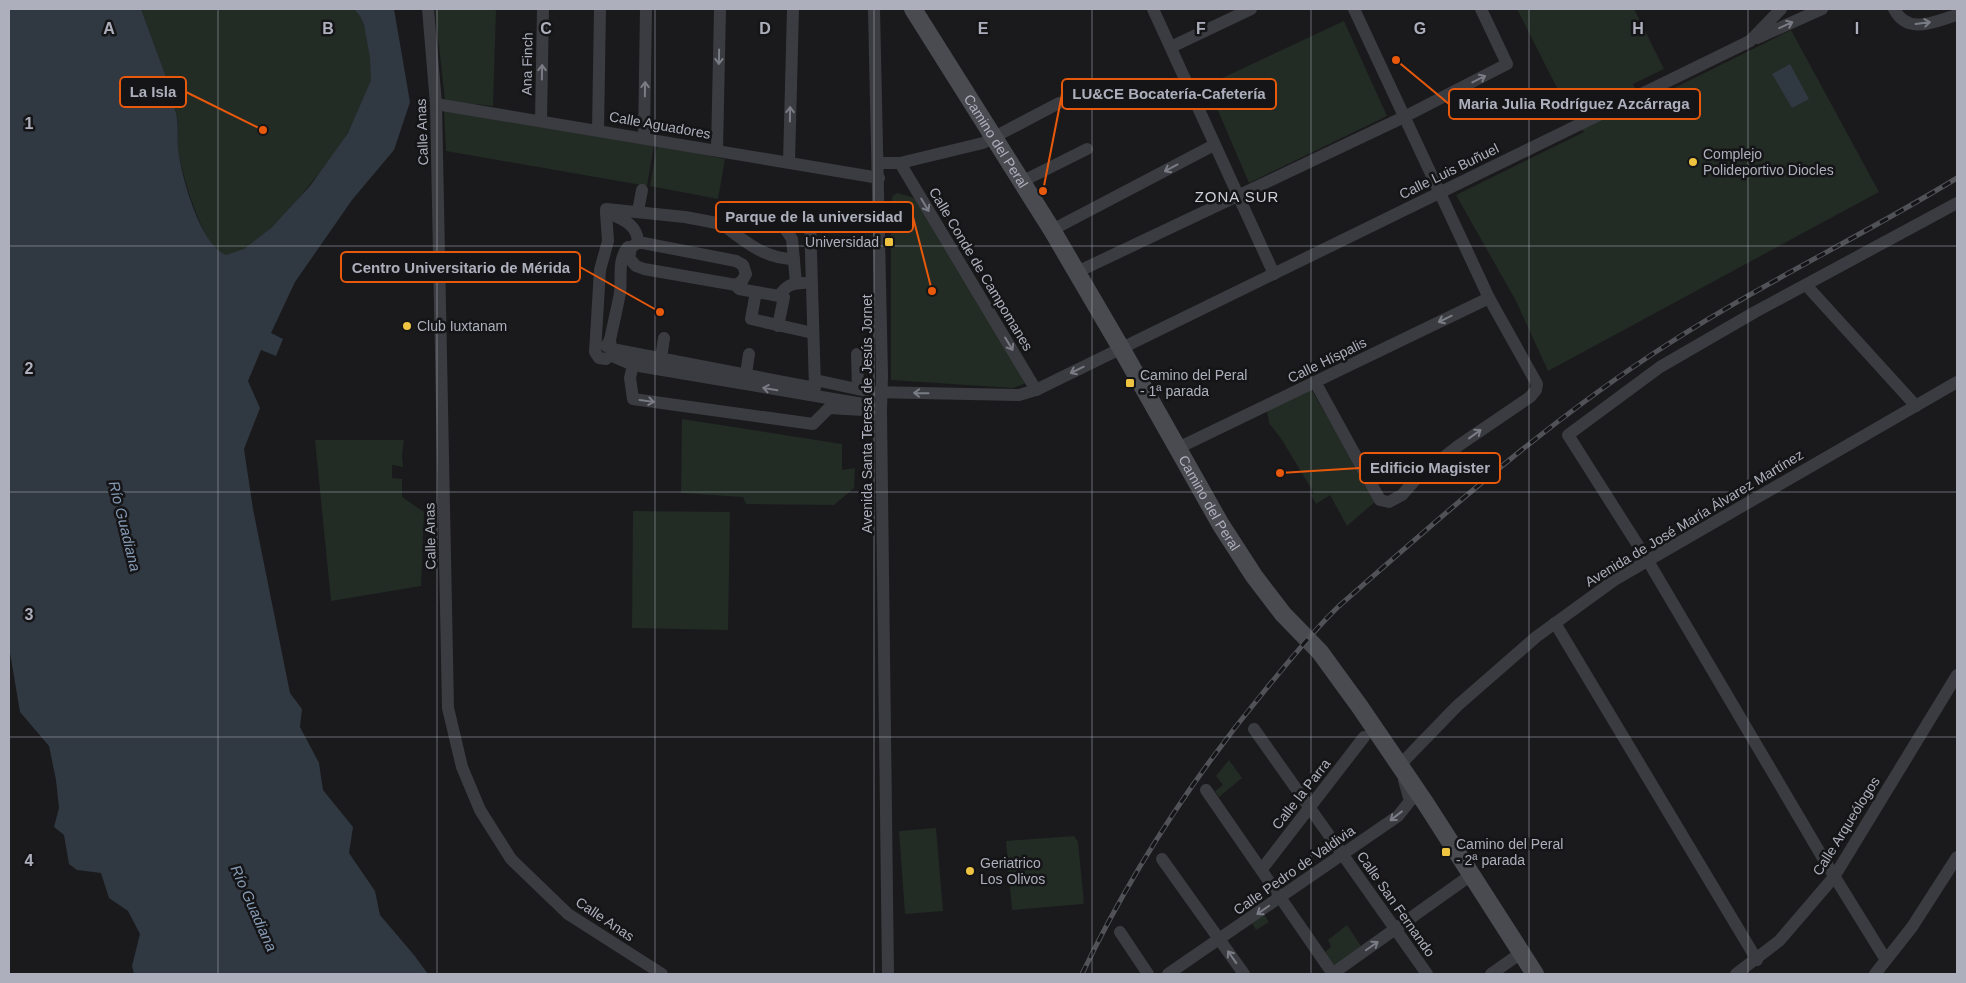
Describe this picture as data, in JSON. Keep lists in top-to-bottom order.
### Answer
{
  "streets": {
    "street": [
      "Ana Finch",
      "Calle Aguadores",
      "Calle Anas",
      "Camino del Peral",
      "Calle Luis Buñuel",
      "Calle Conde de Campomanes",
      "Calle Híspalis",
      "Avenida Santa Teresa de Jesús Jornet",
      "Avenida de José María Álvarez Martínez",
      "Calle la Parra",
      "Calle Arqueólogos",
      "Calle Pedro de Valdivia",
      "Calle San Fernando"
    ]
  },
  "crossings": [
    ["Ana Finch", "Calle Aguadores"],
    ["Calle Aguadores", "Calle Anas"],
    ["Calle Aguadores", "Avenida Santa Teresa de Jesús Jornet"],
    ["Camino del Peral", "Calle Luis Buñuel"],
    ["Camino del Peral", "Calle Híspalis"],
    ["Camino del Peral", "Avenida de José María Álvarez Martínez"],
    ["Camino del Peral", "Calle Pedro de Valdivia"],
    ["Calle Luis Buñuel", "Calle Conde de Campomanes"],
    ["Calle Luis Buñuel", "Avenida Santa Teresa de Jesús Jornet"],
    ["Avenida de José María Álvarez Martínez", "Calle Pedro de Valdivia"],
    ["Calle la Parra", "Calle San Fernando"],
    ["Calle Pedro de Valdivia", "Calle San Fernando"]
  ],
  "one_way": ["Calle Conde de Campomanes", "Calle Híspalis"],
  "districts": ["ZONA SUR"],
  "water": ["Río Guadiana"],
  "places": {
    "other": [
      "Maria Julia Rodríguez Azcárraga",
      "La Isla",
      "Complejo Polideportivo Diocles",
      "LU&CE Bocatería-Cafetería",
      "Parque de la universidad",
      "Centro Universitario de Mérida",
      "Club Iuxtanam",
      "Edificio Magister",
      "Geriatrico Los Olivos"
    ],
    "transit": ["Universidad", "Camino del Peral - 1ª parada", "Camino del Peral - 2ª parada"]
  },
  "grid": {
    "columns": [
      "A",
      "B",
      "C",
      "D",
      "E",
      "F",
      "G",
      "H",
      "I"
    ],
    "rows": [
      "1",
      "2",
      "3",
      "4"
    ]
  }
}
